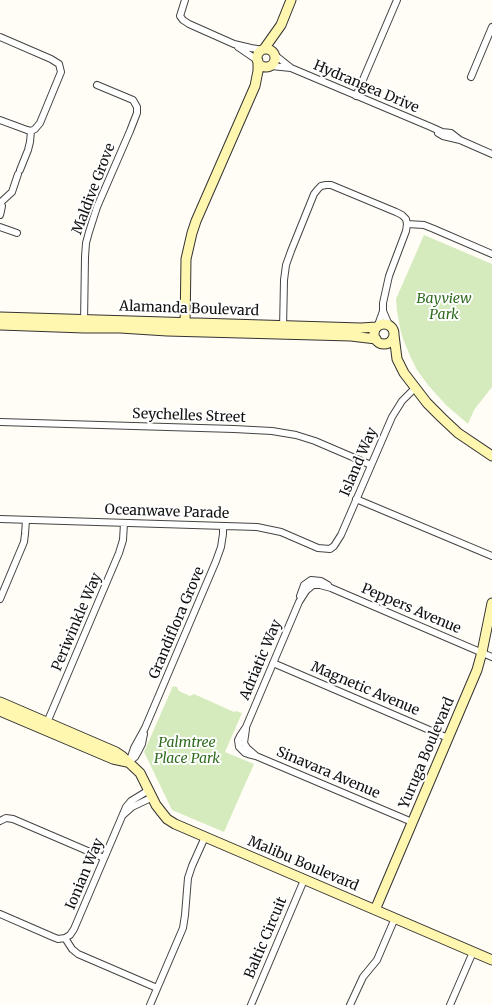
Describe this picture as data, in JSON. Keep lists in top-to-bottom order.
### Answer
{
  "streets": {
    "street": [
      "Hydrangea Drive",
      "Maldive Grove",
      "Alamanda Boulevard",
      "Seychelles Street",
      "Island Way",
      "Oceanwave Parade",
      "Peppers Avenue",
      "Periwinkle Way",
      "Grandiflora Grove",
      "Adriatic Way",
      "Magnetic Avenue",
      "Yuruga Boulevard",
      "Sinavara Avenue",
      "Malibu Boulevard",
      "Ionian Way",
      "Baltic Circuit"
    ]
  },
  "crossings": [
    ["Maldive Grove", "Alamanda Boulevard"],
    ["Seychelles Street", "Island Way"],
    ["Island Way", "Oceanwave Parade"],
    ["Oceanwave Parade", "Periwinkle Way"],
    ["Oceanwave Parade", "Grandiflora Grove"],
    ["Peppers Avenue", "Adriatic Way"],
    ["Peppers Avenue", "Yuruga Boulevard"],
    ["Grandiflora Grove", "Malibu Boulevard"],
    ["Adriatic Way", "Magnetic Avenue"],
    ["Adriatic Way", "Sinavara Avenue"],
    ["Magnetic Avenue", "Yuruga Boulevard"],
    ["Yuruga Boulevard", "Sinavara Avenue"],
    ["Yuruga Boulevard", "Malibu Boulevard"],
    ["Malibu Boulevard", "Ionian Way"],
    ["Malibu Boulevard", "Baltic Circuit"]
  ],
  "parks": ["Bayview Park", "Palmtree Place Park"]
}
